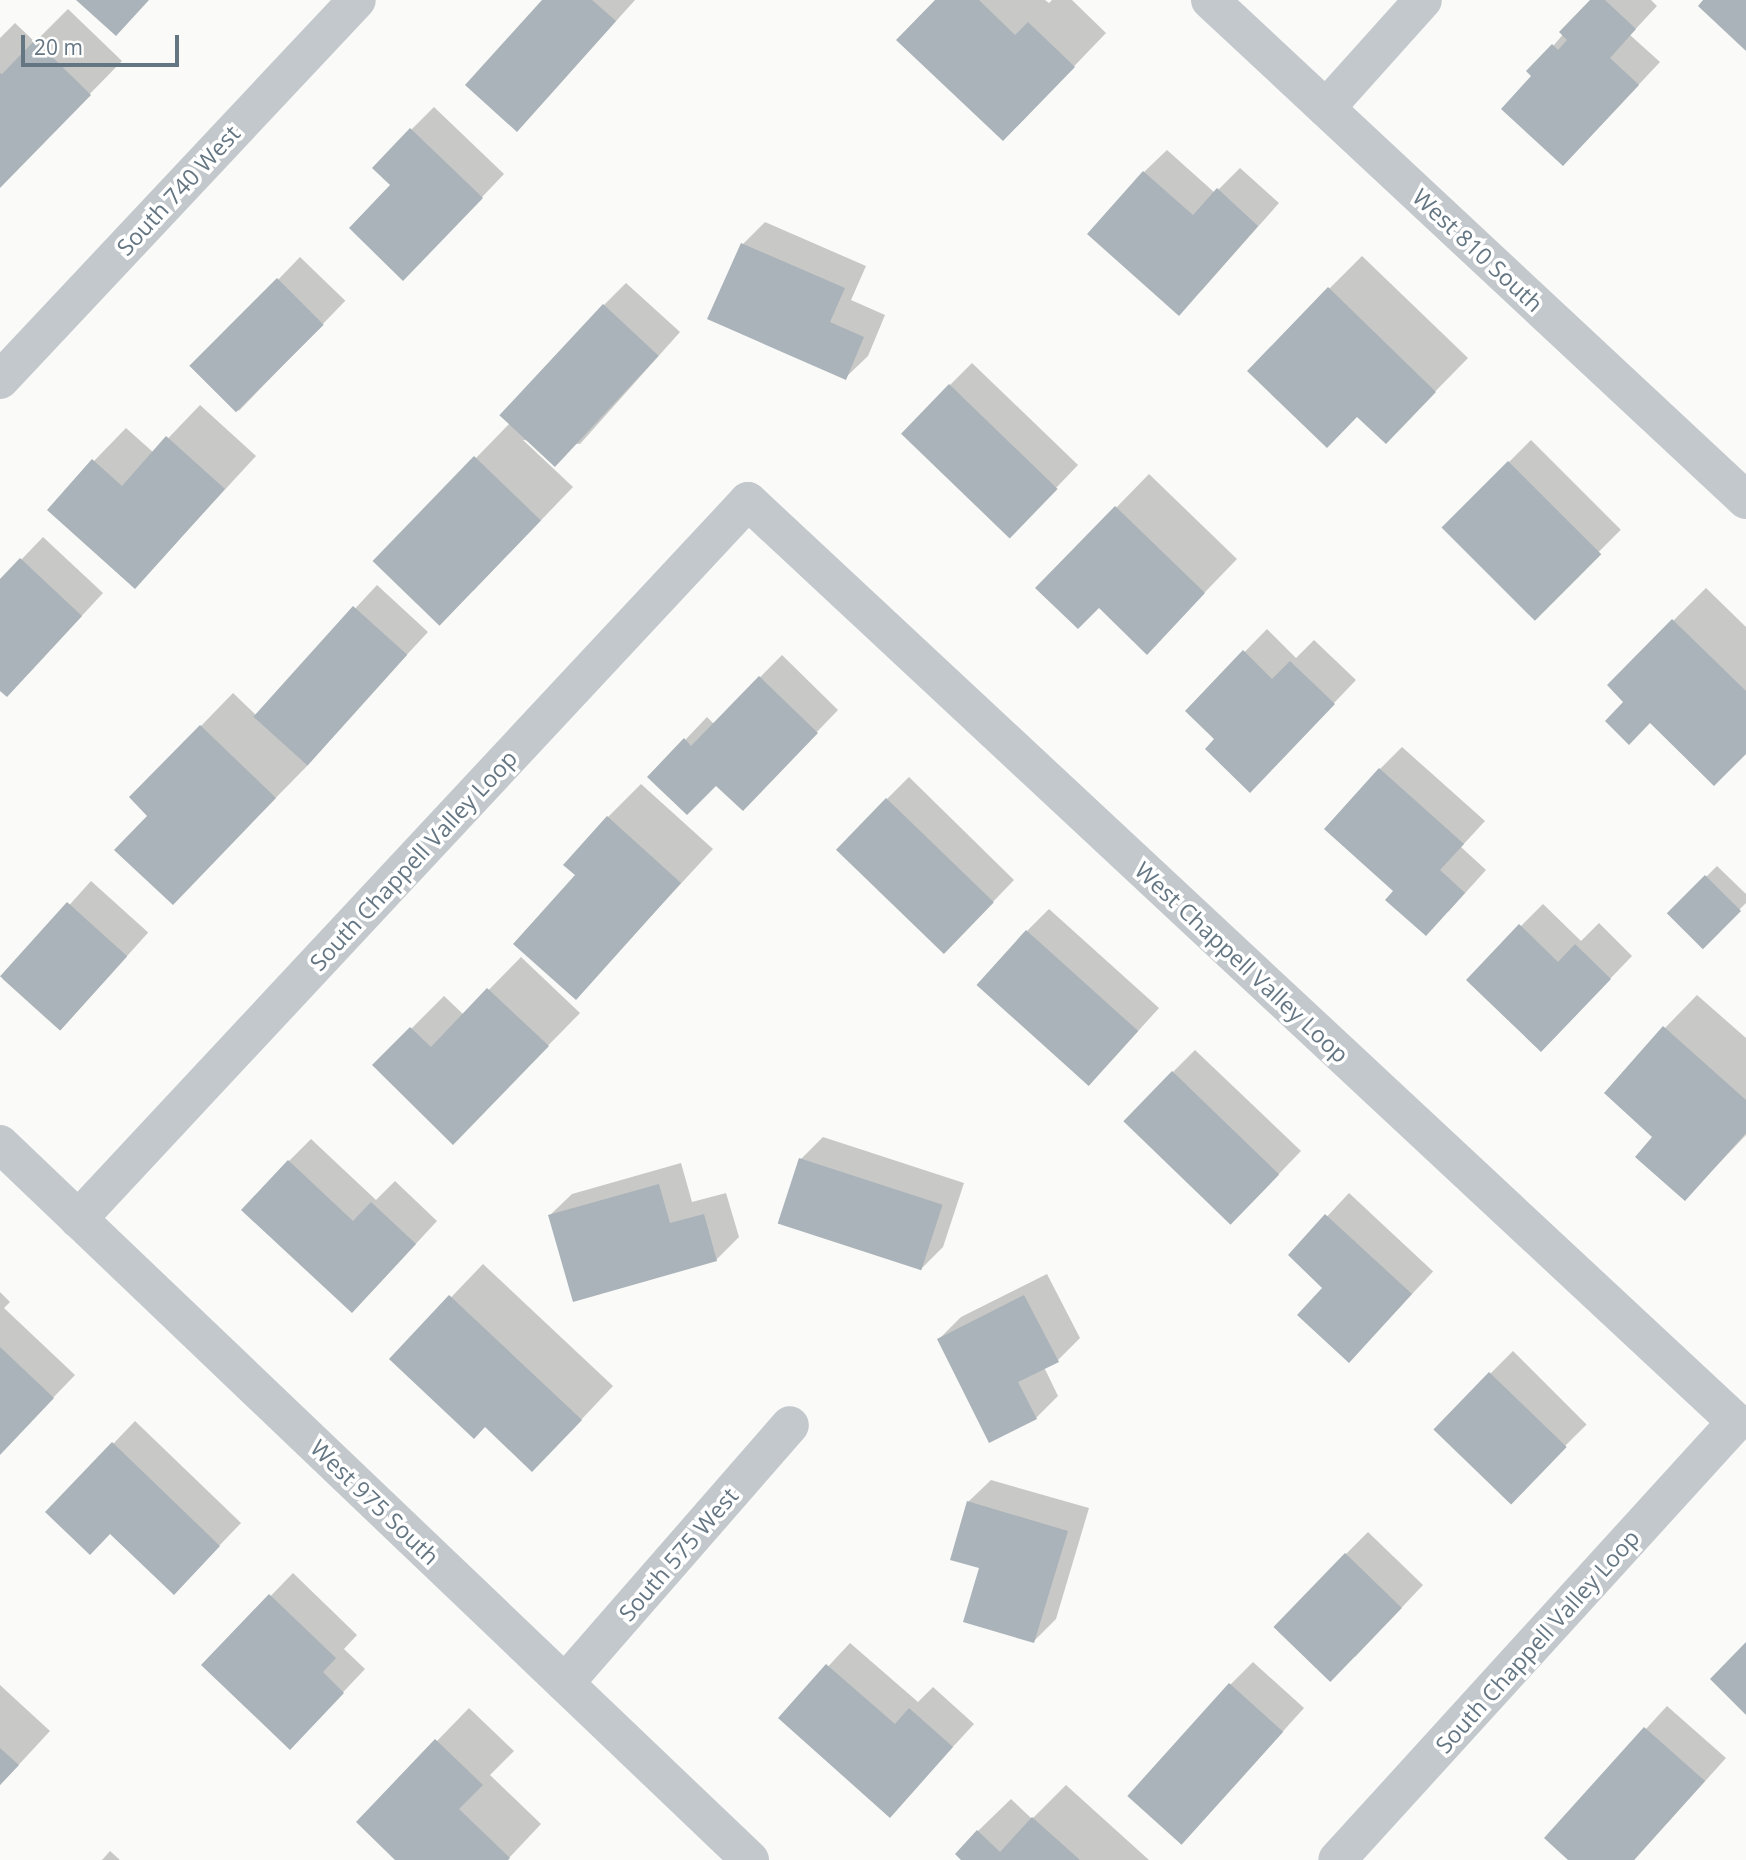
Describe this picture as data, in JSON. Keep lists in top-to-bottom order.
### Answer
{
  "streets": {
    "street": [
      "South 740 West",
      "West 810 South",
      "South Chappell Valley Loop",
      "West Chappell Valley Loop",
      "West 975 South",
      "South 575 West"
    ]
  },
  "crossings": [
    ["South Chappell Valley Loop", "West Chappell Valley Loop"],
    ["South Chappell Valley Loop", "West 975 South"],
    ["West 975 South", "South 575 West"]
  ],
  "scale_bar": "20 m"
}
